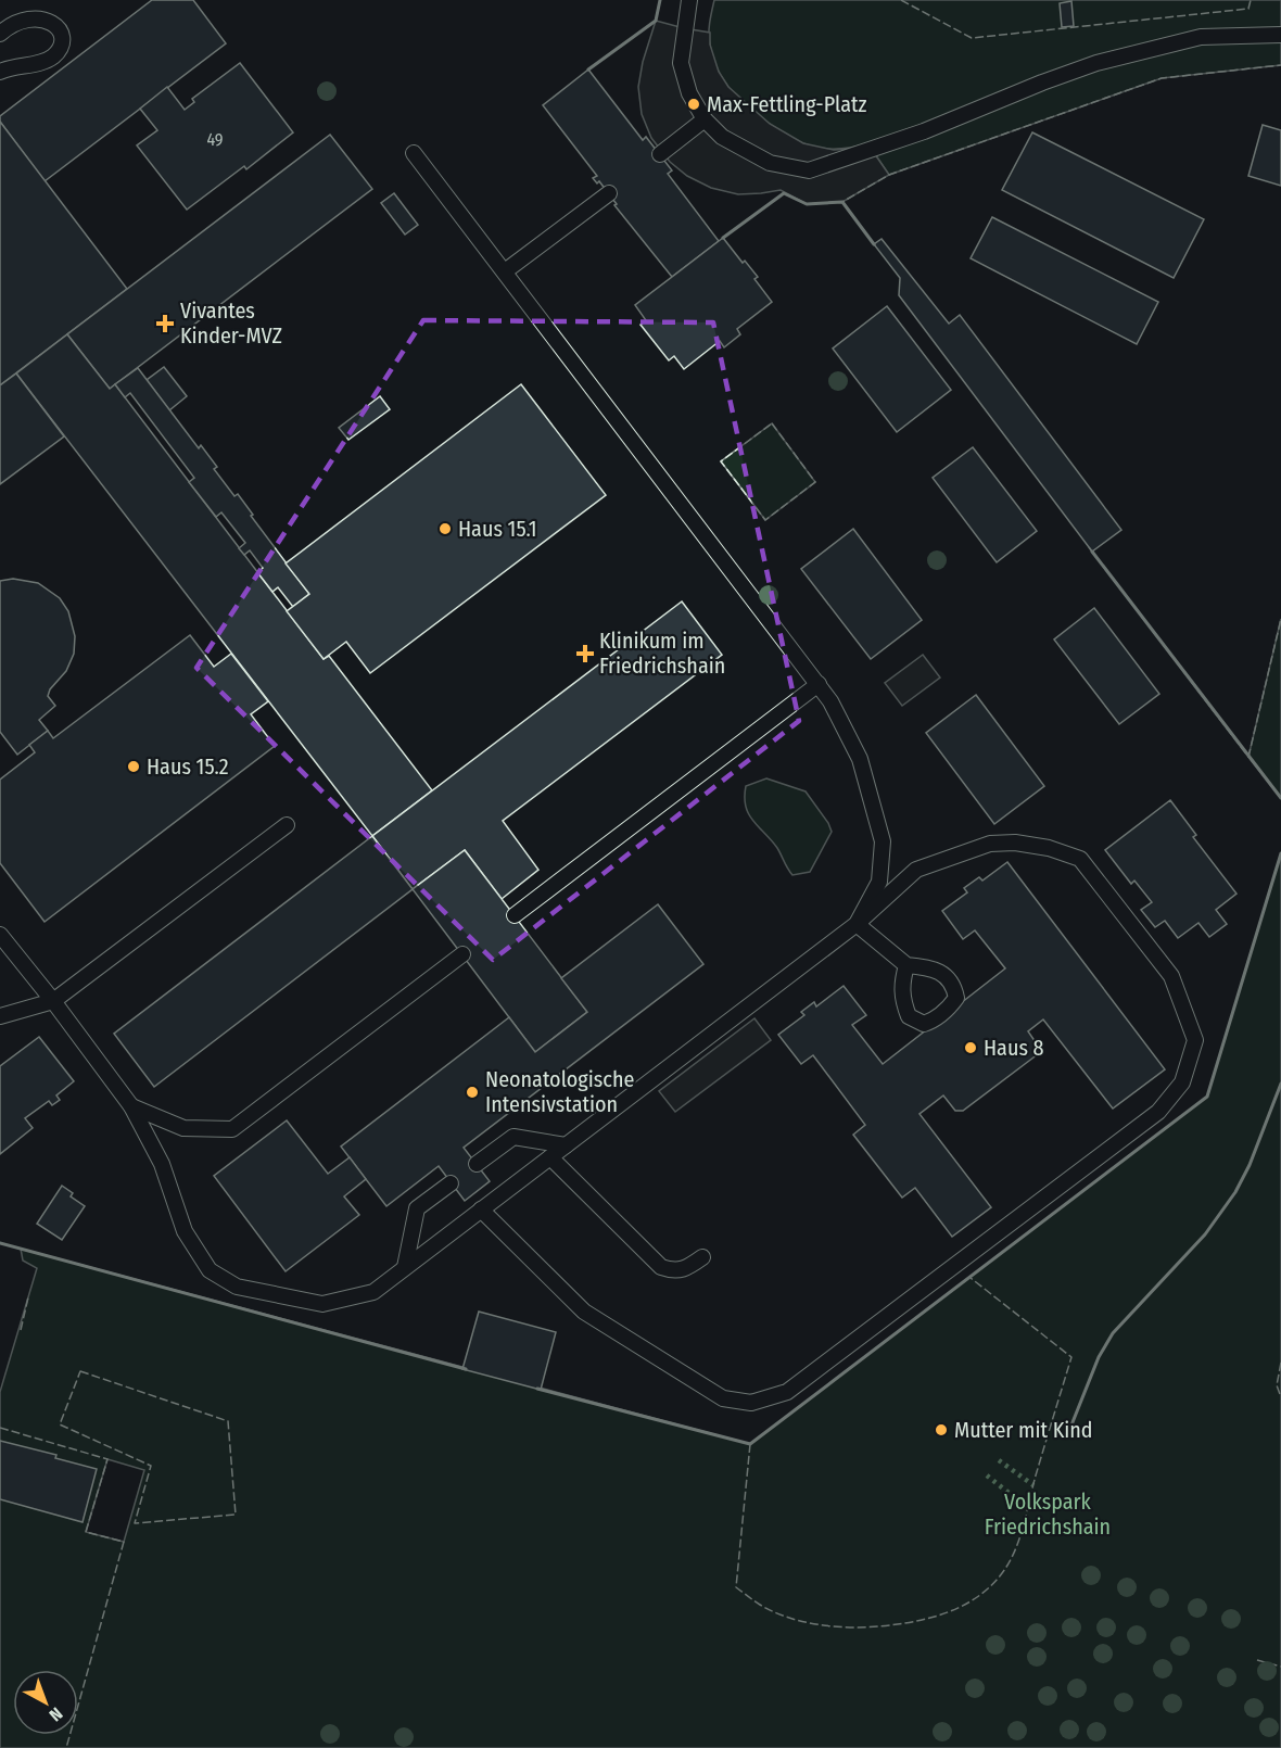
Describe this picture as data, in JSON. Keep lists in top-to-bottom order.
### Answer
{
  "parks": ["Volkspark Friedrichshain"],
  "places": {
    "other": [
      "Max-Fettling-Platz",
      "Haus 15.1",
      "Haus 15.2",
      "Haus 8",
      "Neonatologische Intensivstation",
      "Mutter mit Kind"
    ],
    "health": ["Vivantes Kinder-MVZ", "Klinikum im Friedrichshain"]
  },
  "house_numbers": ["49"],
  "north": "bottom right"
}
